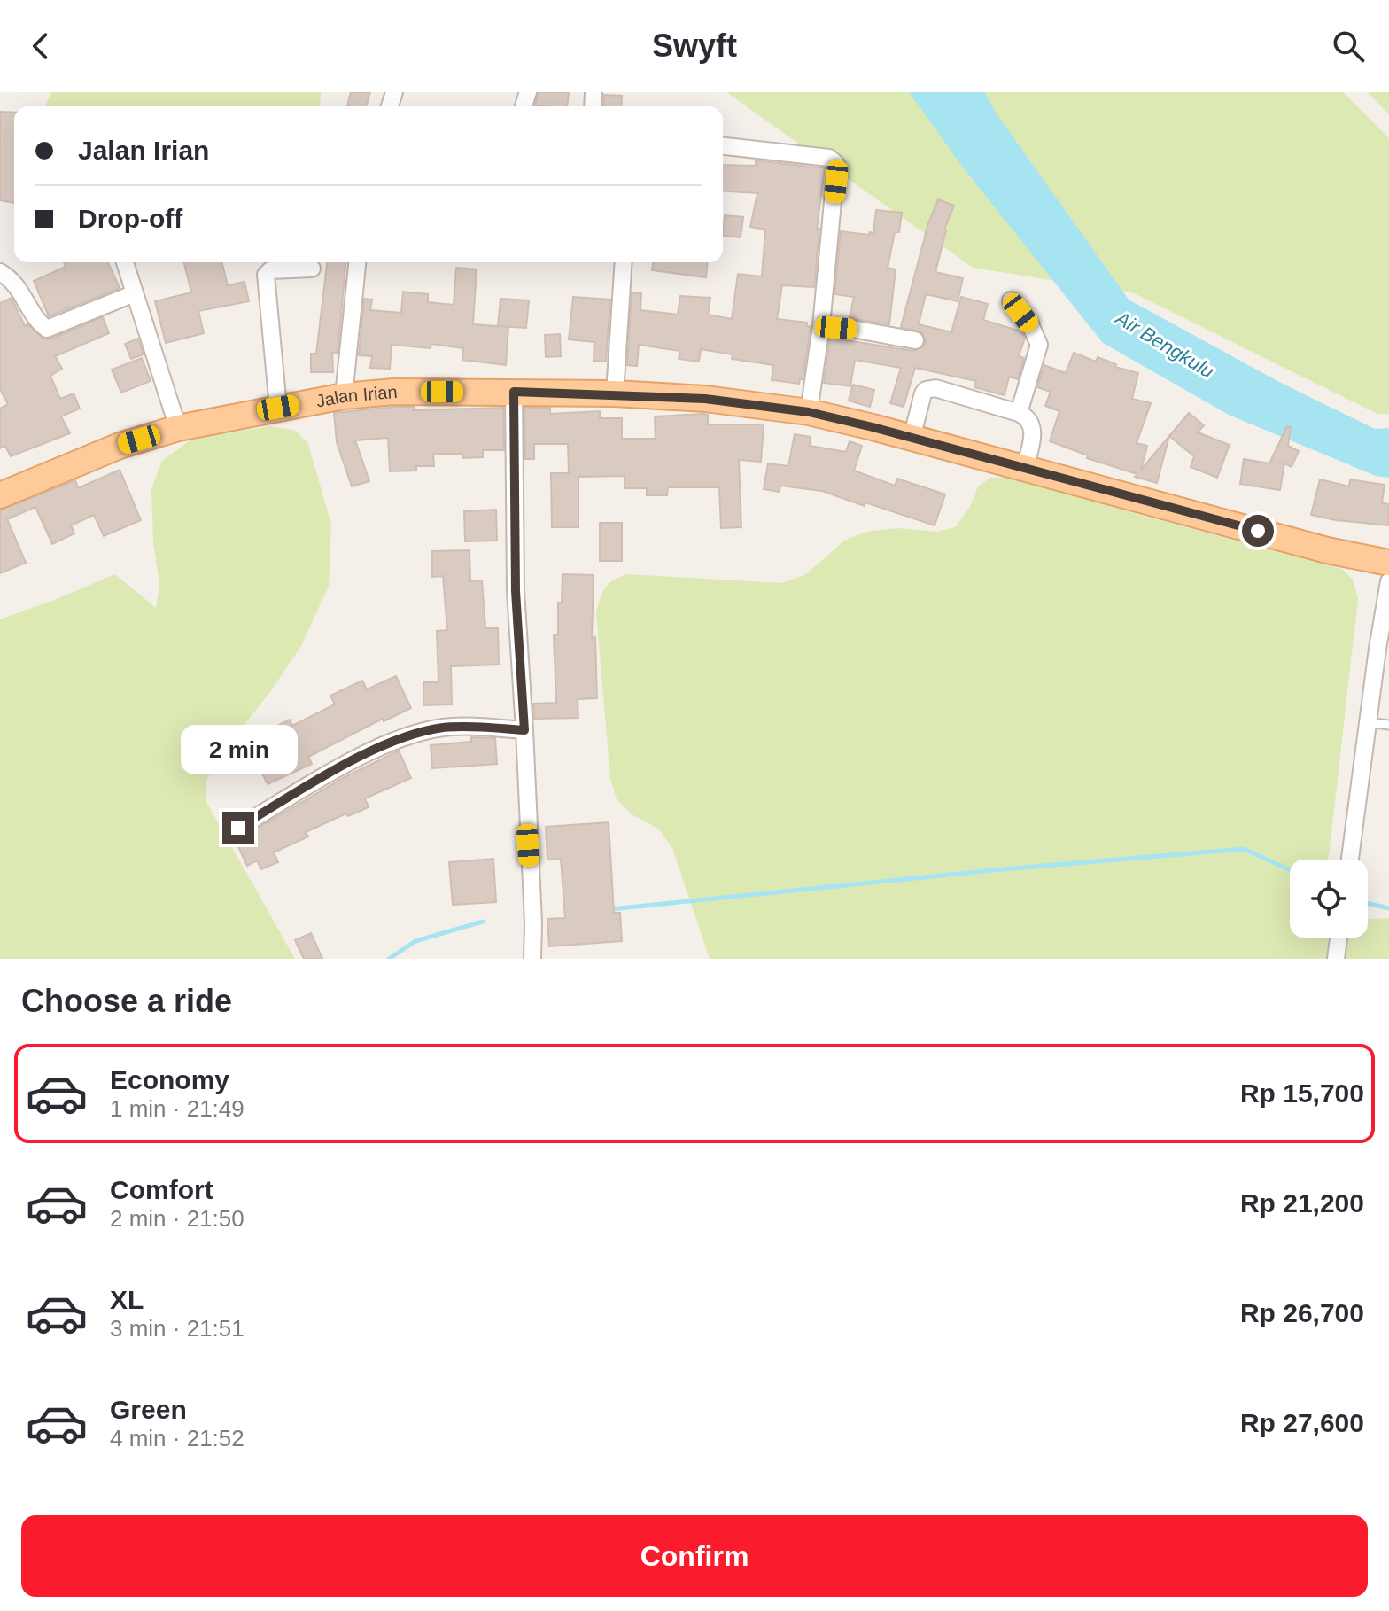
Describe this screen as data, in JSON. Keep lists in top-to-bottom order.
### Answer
{
  "streets": {
    "main road": ["Jalan Irian"]
  },
  "water": ["Air Bengkulu"],
  "page": {
    "header": "Swyft",
    "banner": ["Jalan Irian", "Drop-off"],
    "bubble": "2 min",
    "heading": "Choose a ride",
    "list": [
      {
        "name": "Economy",
        "note": "1 min · 21:49",
        "value": "Rp 15,700"
      },
      {
        "name": "Comfort",
        "note": "2 min · 21:50",
        "value": "Rp 21,200"
      },
      {
        "name": "XL",
        "note": "3 min · 21:51",
        "value": "Rp 26,700"
      },
      {
        "name": "Green",
        "note": "4 min · 21:52",
        "value": "Rp 27,600"
      }
    ],
    "buttons": "Confirm"
  }
}
